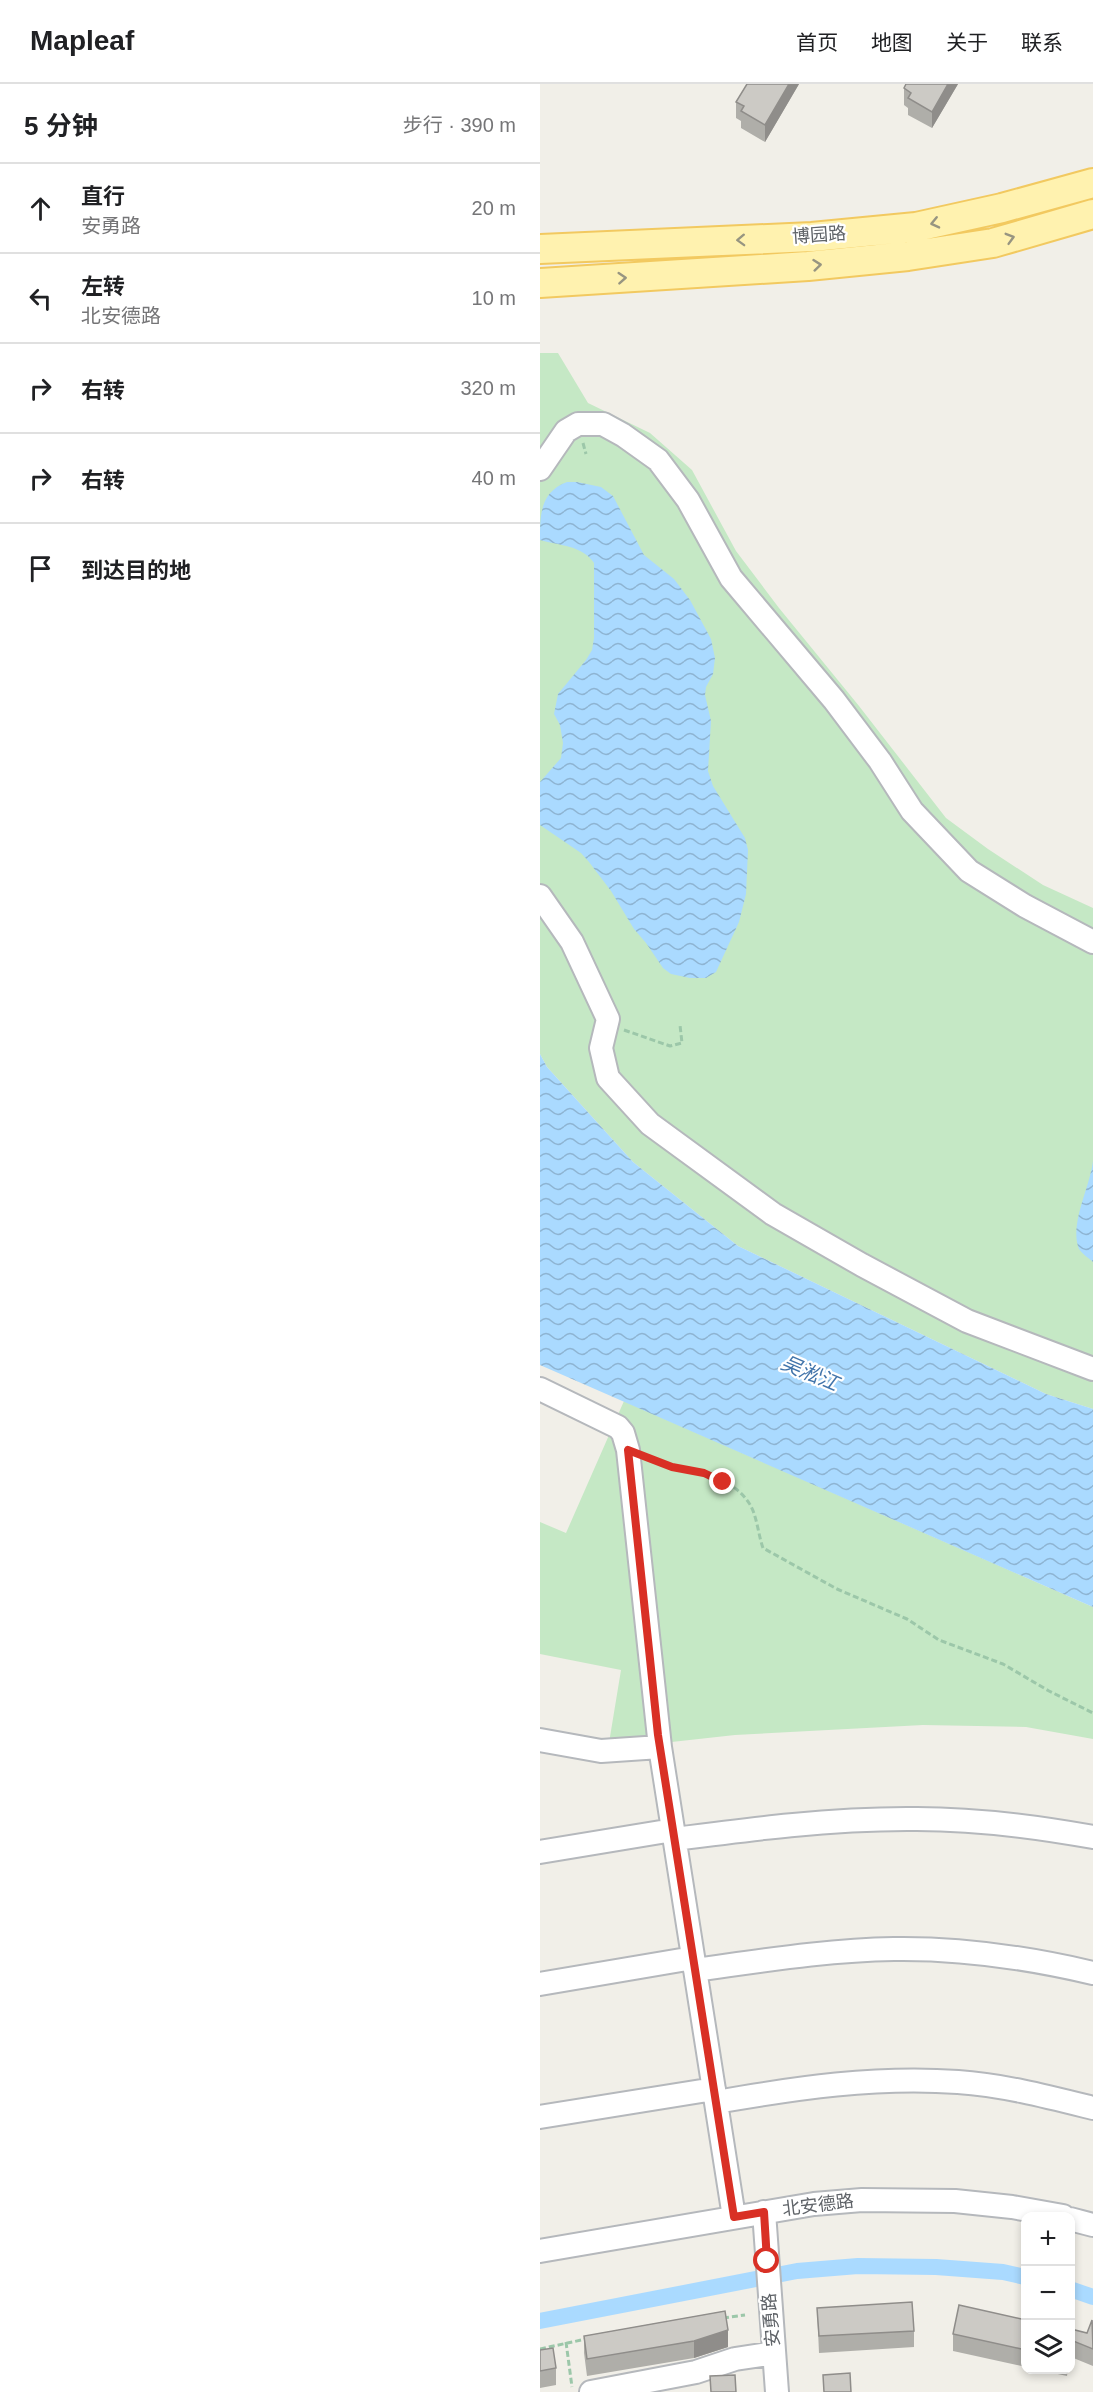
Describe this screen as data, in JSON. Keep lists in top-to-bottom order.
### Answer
{
  "streets": {
    "main road": ["博园路"],
    "street": ["北安德路", "安勇路"]
  },
  "crossings": [
    ["北安德路", "安勇路"]
  ],
  "water": ["吴淞江"],
  "page": {
    "header": "Mapleaf",
    "nav": [
      "首页",
      "地图",
      "关于",
      "联系"
    ],
    "heading": ["5 分钟", "步行 · 390 m"],
    "list": [
      ["直行", "安勇路", "20 m"],
      ["左转", "北安德路", "10 m"],
      ["右转", "320 m"],
      ["右转", "40 m"],
      "到达目的地"
    ],
    "map_buttons": ["+", "−"]
  }
}
